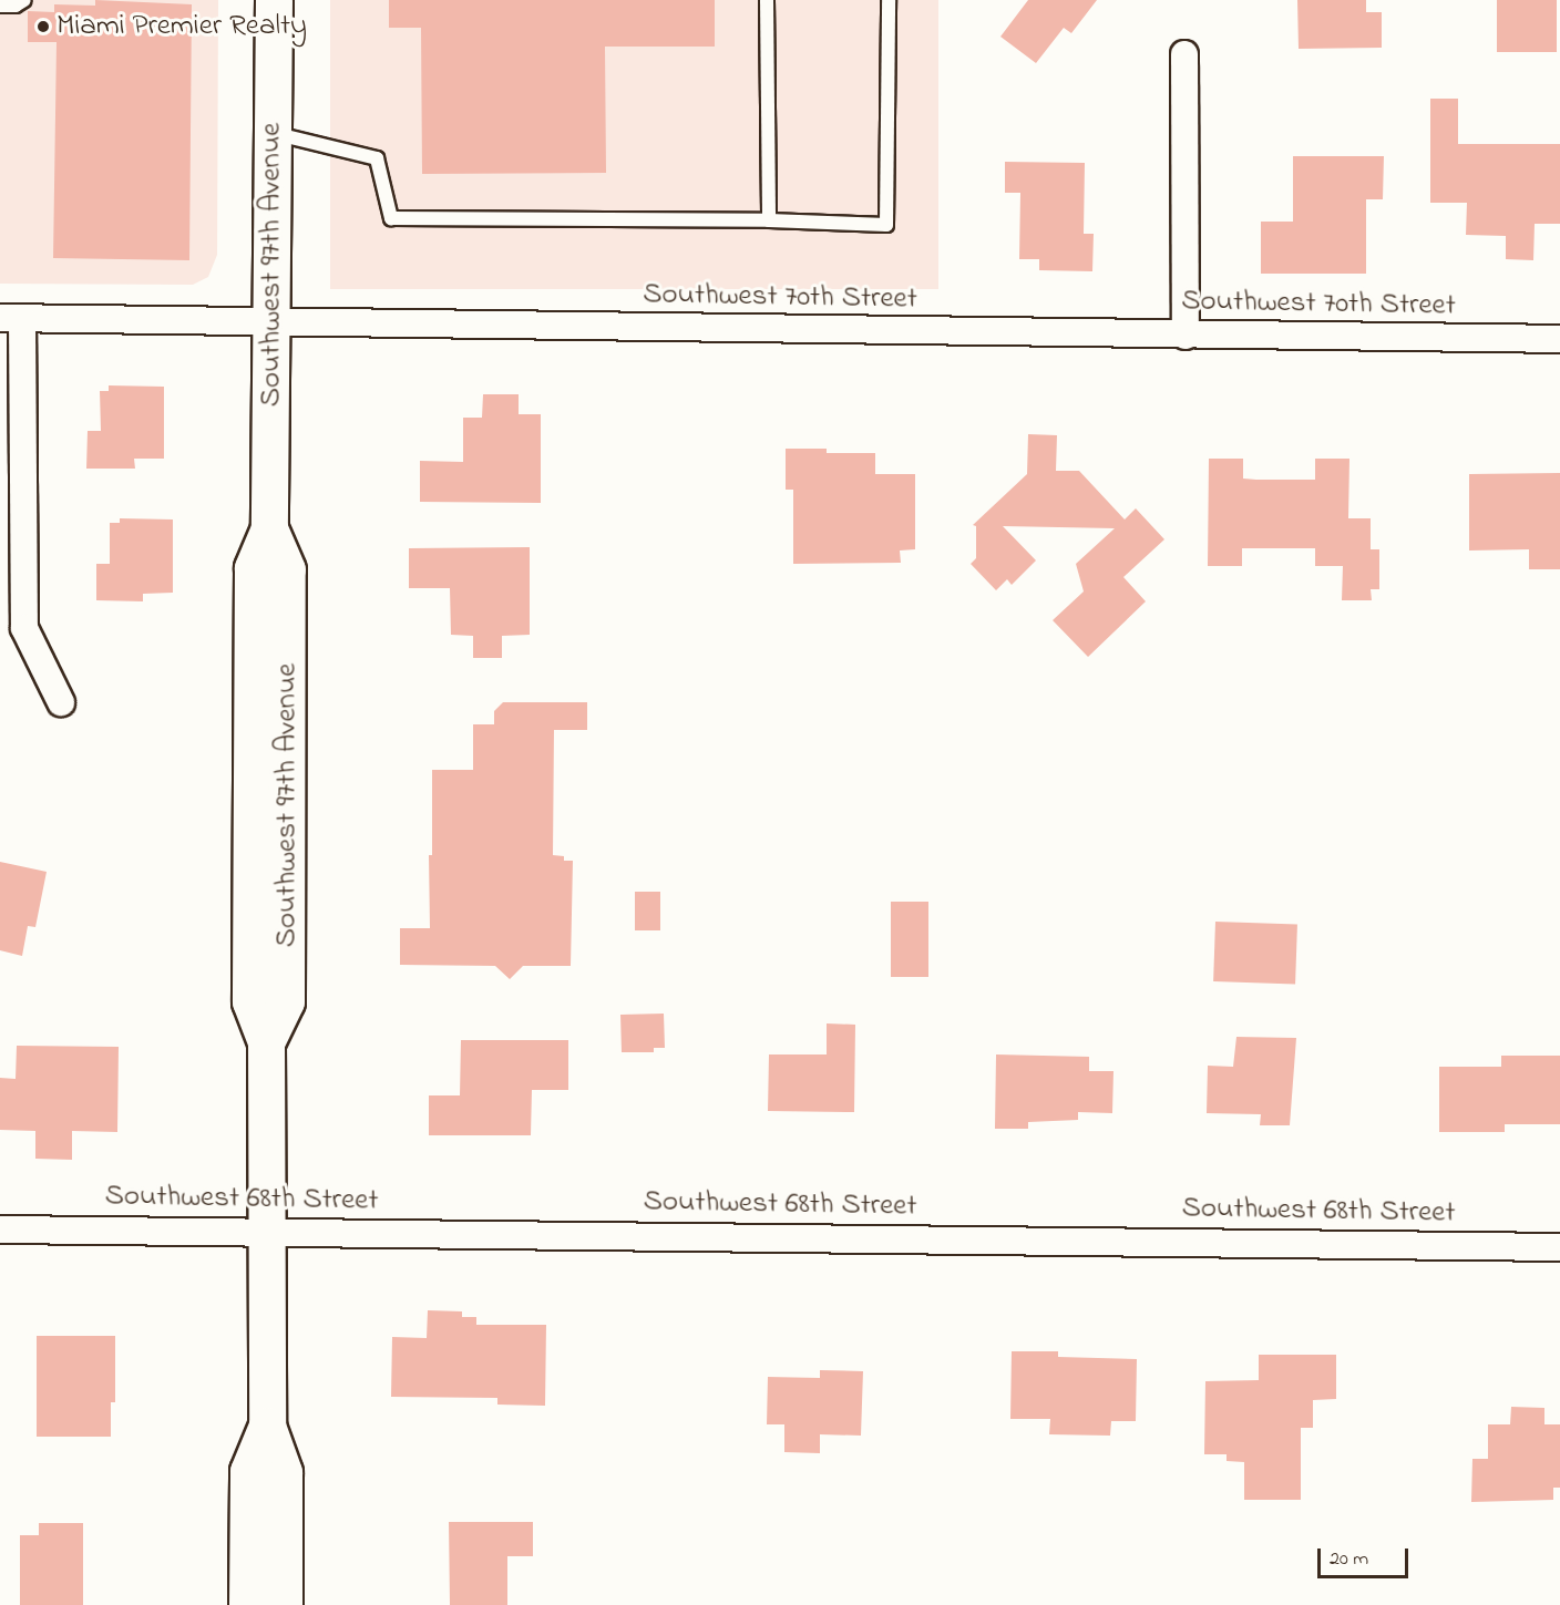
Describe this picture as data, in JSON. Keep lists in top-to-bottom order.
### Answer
{
  "streets": {
    "street": ["Southwest 97th Avenue", "Southwest 70th Street", "Southwest 68th Street"]
  },
  "crossings": [
    ["Southwest 97th Avenue", "Southwest 70th Street"],
    ["Southwest 97th Avenue", "Southwest 68th Street"]
  ],
  "places": ["Miami Premier Realty"],
  "scale_bar": "20 m"
}
